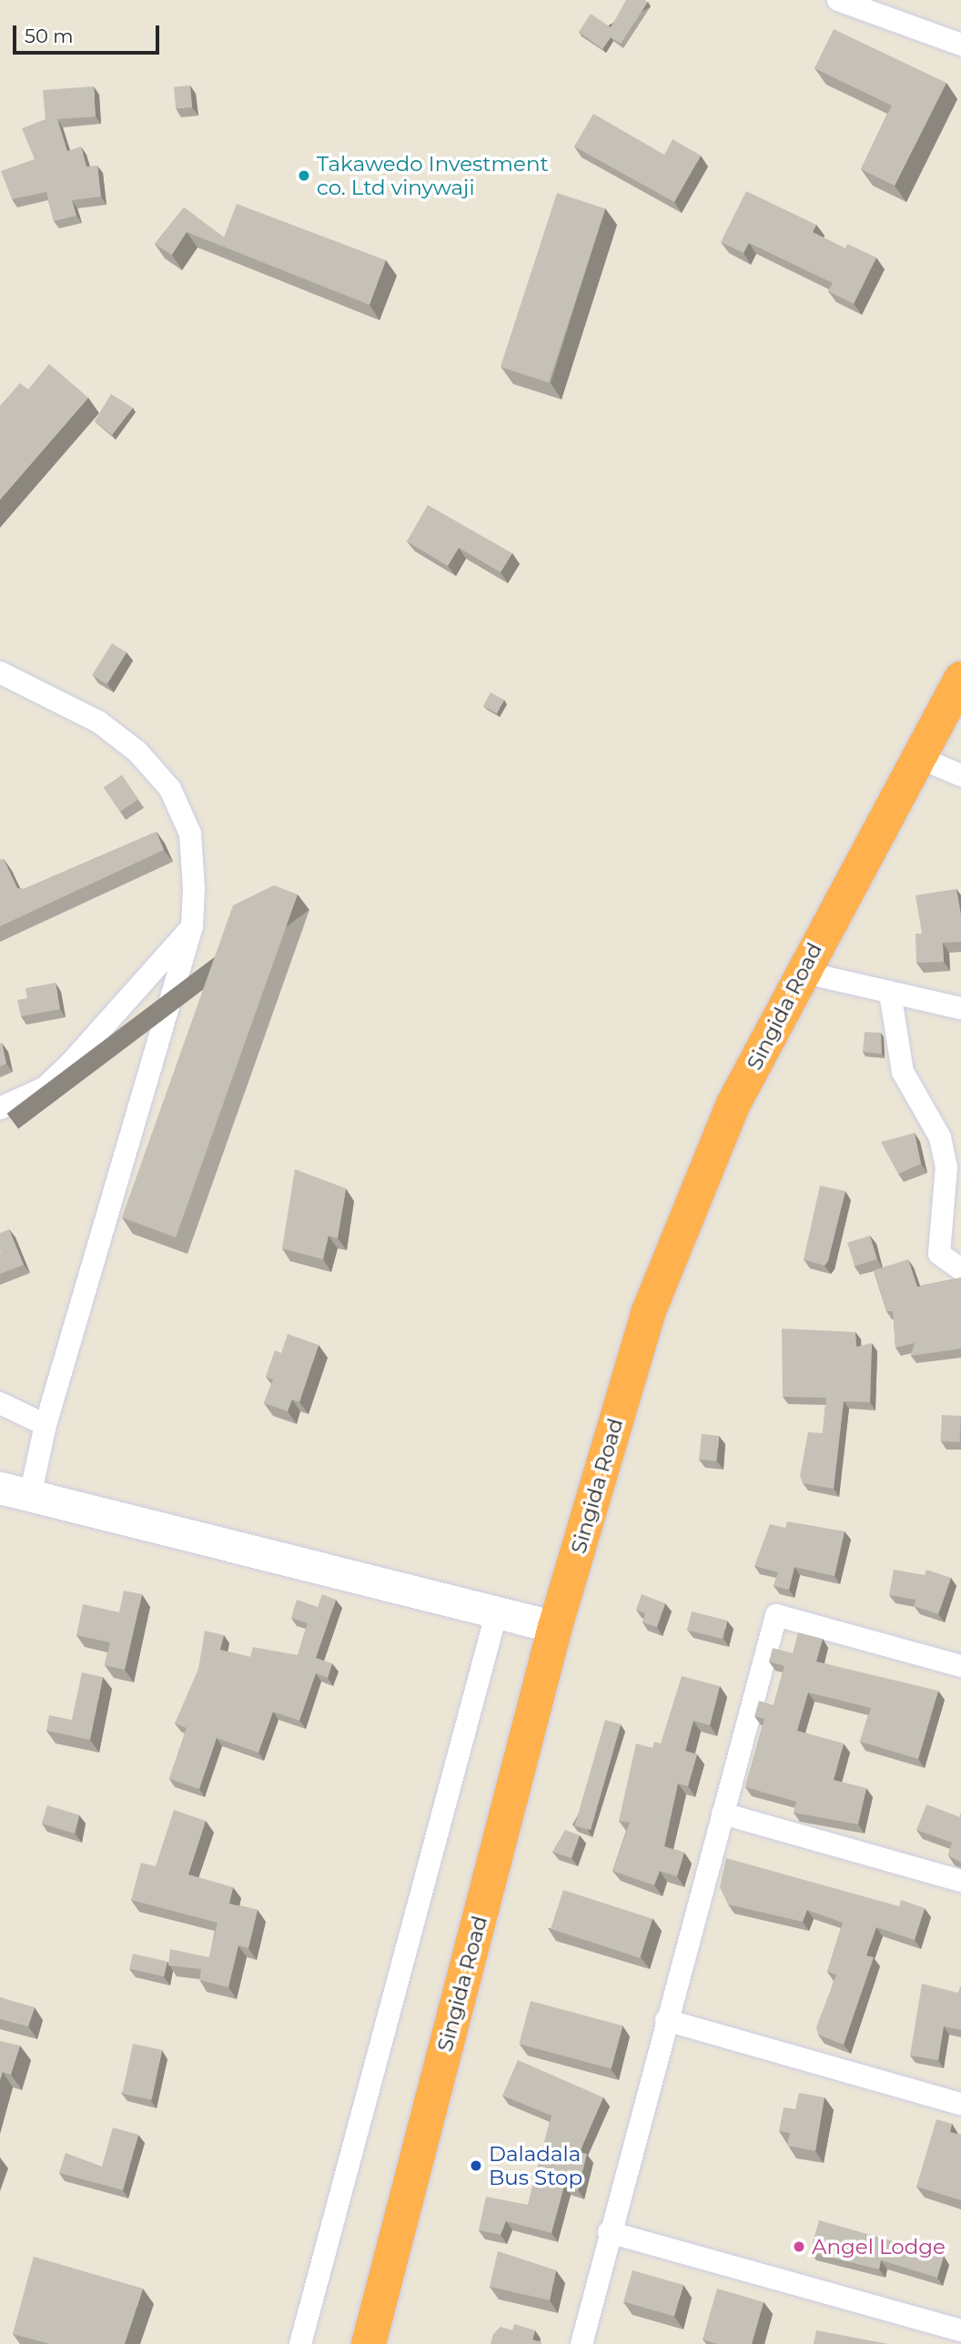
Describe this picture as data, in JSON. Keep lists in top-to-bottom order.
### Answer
{
  "streets": {
    "highway": ["Singida Road"]
  },
  "places": ["Takawedo Investment co. Ltd vinywaji", "Daladala Bus Stop", "Angel Lodge"],
  "scale_bar": "50 m"
}
